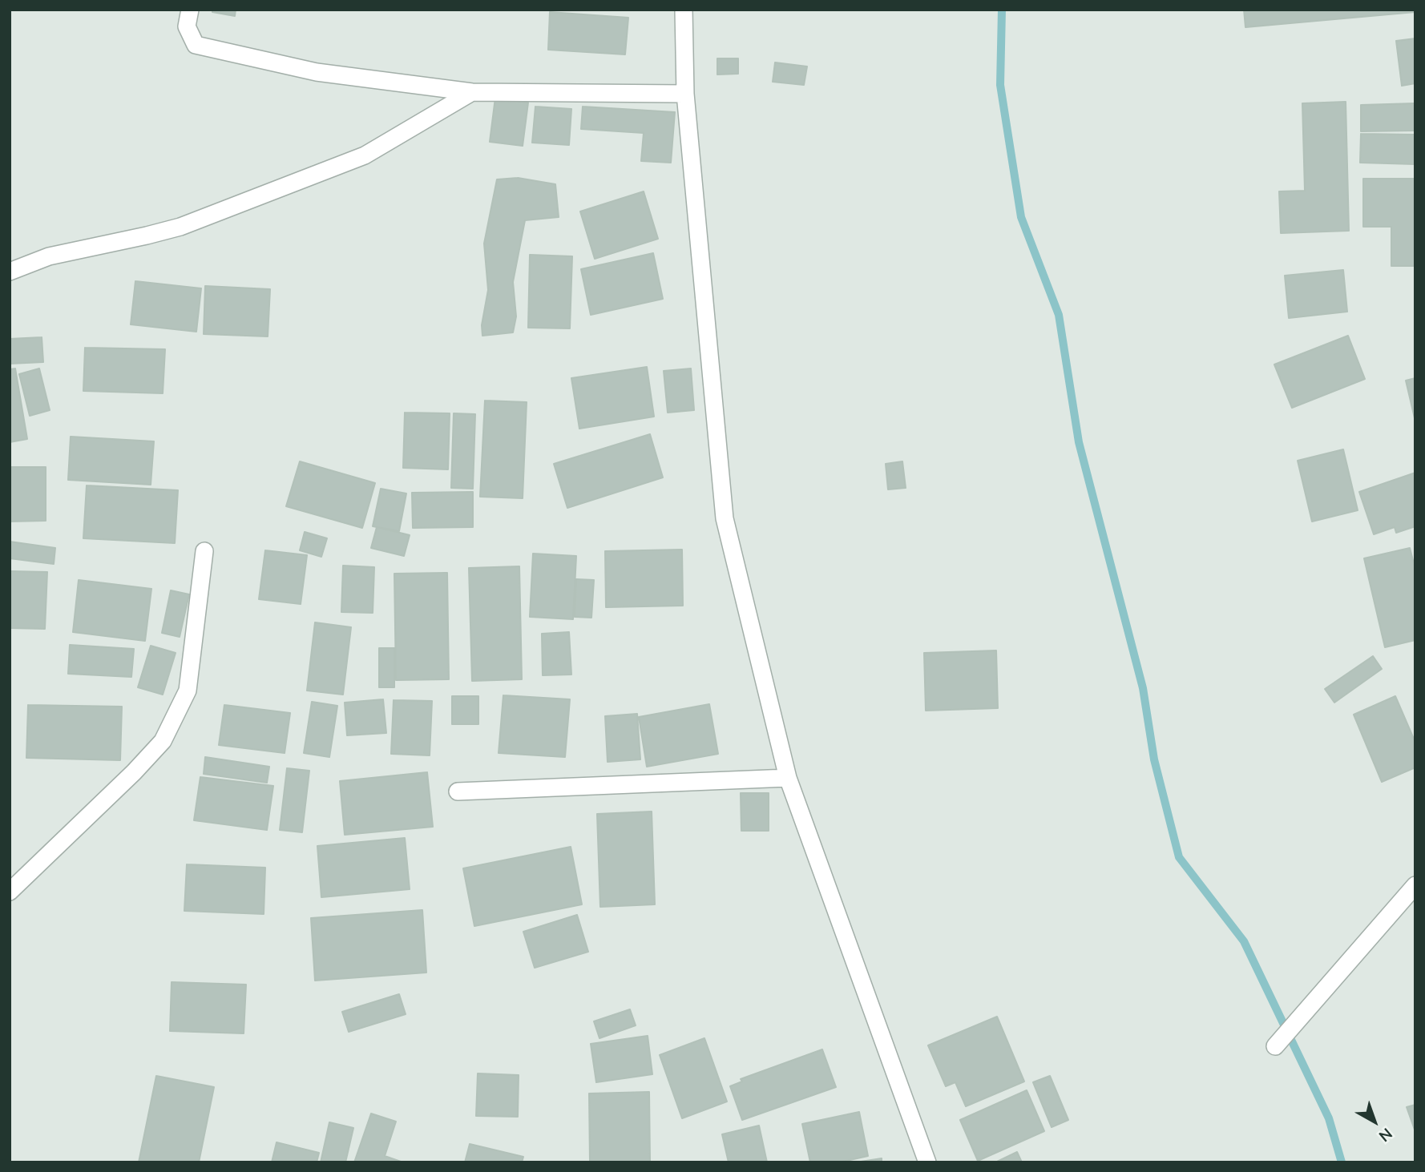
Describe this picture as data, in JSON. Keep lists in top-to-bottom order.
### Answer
{
  "north": "bottom right"
}
